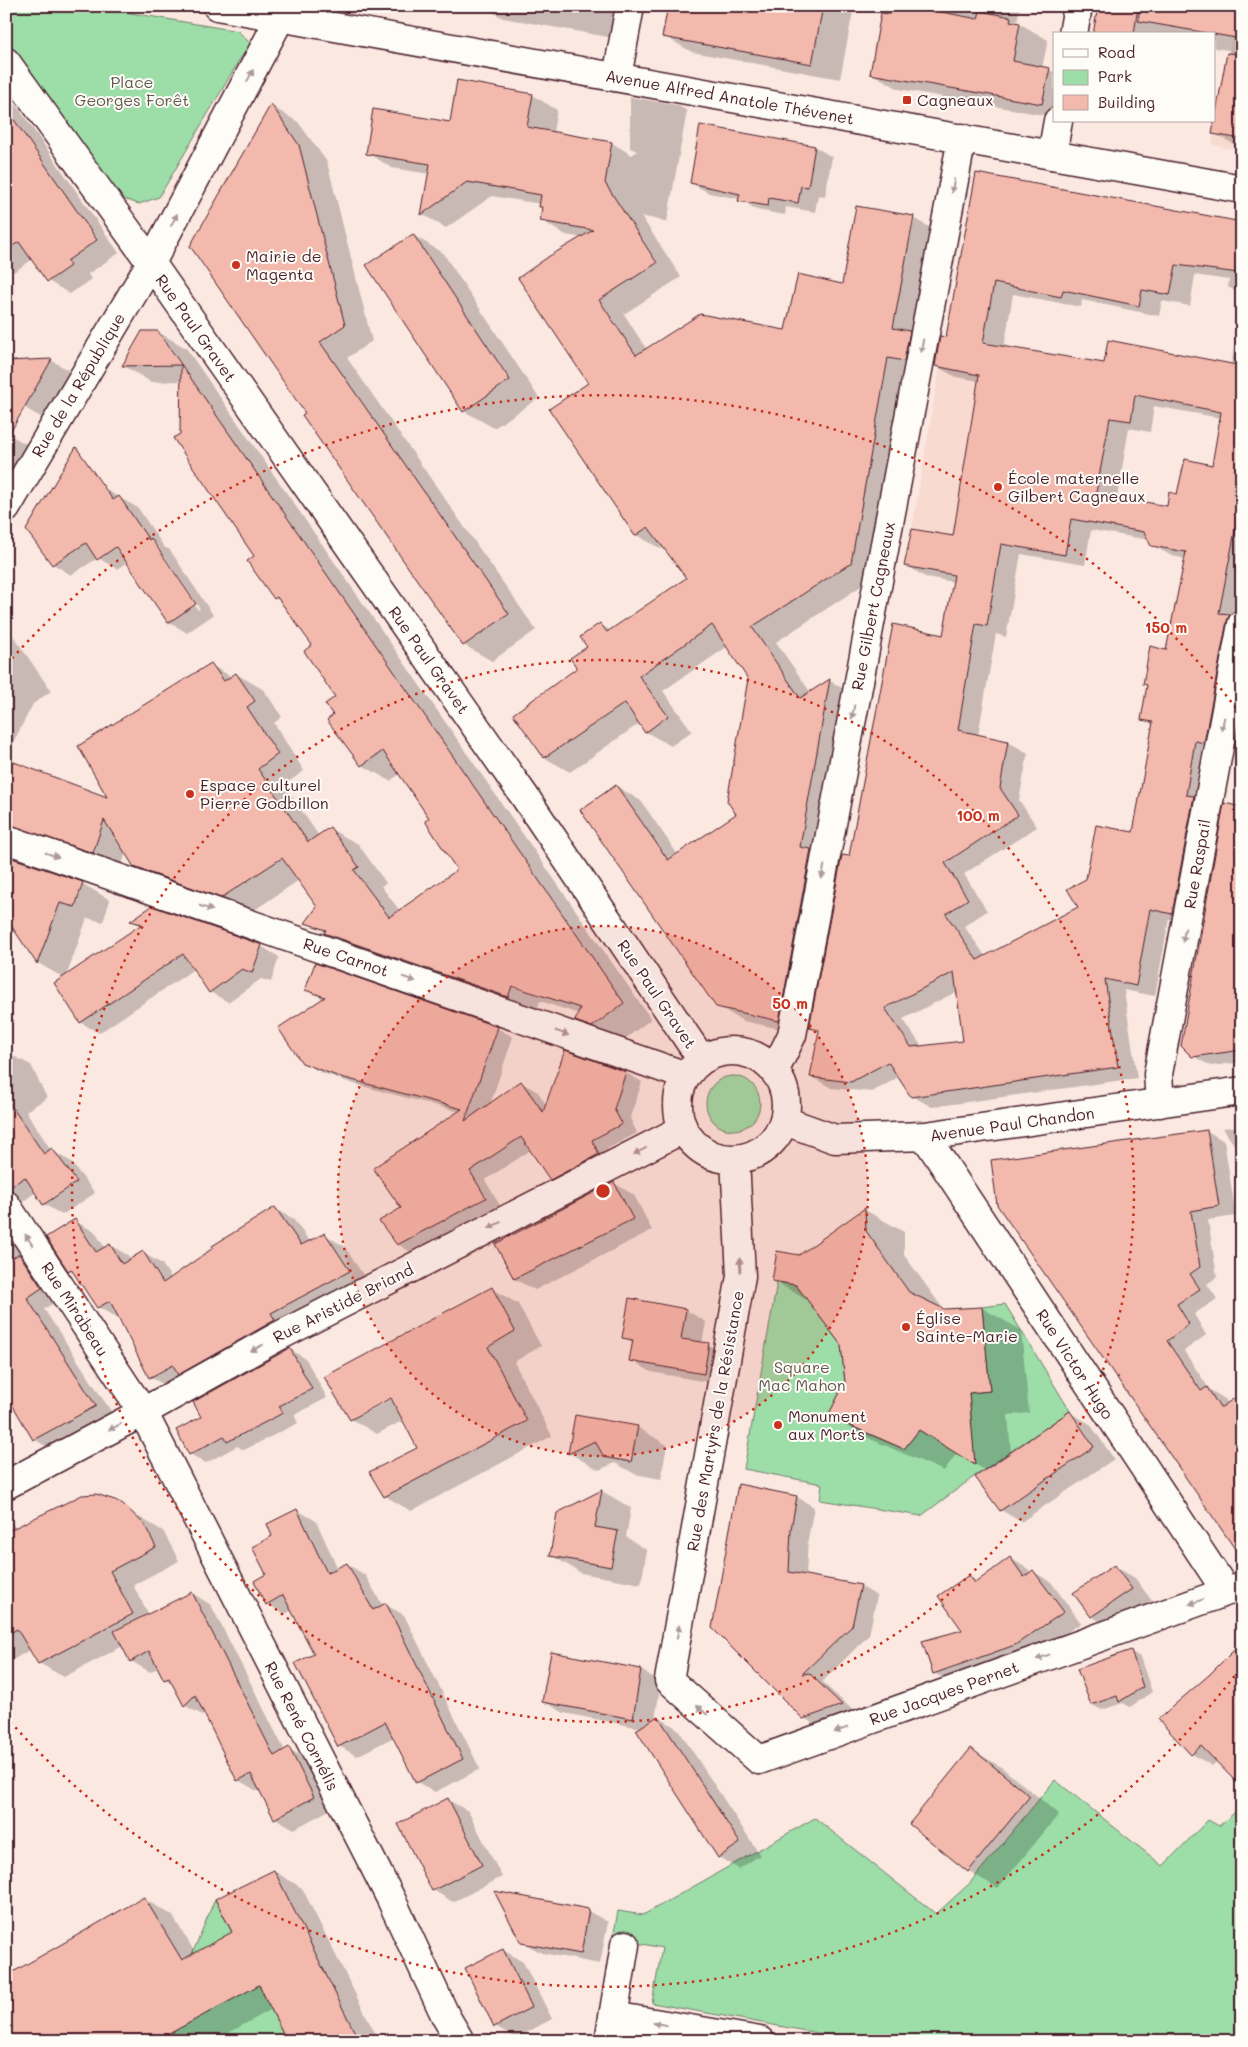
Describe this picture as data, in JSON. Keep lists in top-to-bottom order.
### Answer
{
  "streets": {
    "street": [
      "Avenue Alfred Anatole Thévenet",
      "Rue Paul Gravet",
      "Rue de la République",
      "Rue Gilbert Cagneaux",
      "Rue Raspail",
      "Rue Carnot",
      "Avenue Paul Chandon",
      "Rue Aristide Briand",
      "Rue Mirabeau",
      "Rue Victor Hugo",
      "Rue des Martyrs de la Résistance",
      "Rue Jacques Pernet",
      "Rue René Cornélis"
    ]
  },
  "crossings": [
    ["Avenue Alfred Anatole Thévenet", "Rue de la République"],
    ["Avenue Alfred Anatole Thévenet", "Rue Gilbert Cagneaux"],
    ["Rue Paul Gravet", "Rue de la République"],
    ["Rue Paul Gravet", "Rue Gilbert Cagneaux"],
    ["Rue Paul Gravet", "Rue Carnot"],
    ["Rue Paul Gravet", "Avenue Paul Chandon"],
    ["Rue Paul Gravet", "Rue Aristide Briand"],
    ["Rue Paul Gravet", "Rue des Martyrs de la Résistance"],
    ["Rue Gilbert Cagneaux", "Rue Carnot"],
    ["Rue Gilbert Cagneaux", "Avenue Paul Chandon"],
    ["Rue Gilbert Cagneaux", "Rue Aristide Briand"],
    ["Rue Gilbert Cagneaux", "Rue des Martyrs de la Résistance"],
    ["Rue Raspail", "Avenue Paul Chandon"],
    ["Rue Carnot", "Avenue Paul Chandon"],
    ["Rue Carnot", "Rue Aristide Briand"],
    ["Rue Carnot", "Rue des Martyrs de la Résistance"],
    ["Avenue Paul Chandon", "Rue Aristide Briand"],
    ["Avenue Paul Chandon", "Rue Victor Hugo"],
    ["Avenue Paul Chandon", "Rue des Martyrs de la Résistance"],
    ["Rue Aristide Briand", "Rue Mirabeau"],
    ["Rue Aristide Briand", "Rue des Martyrs de la Résistance"],
    ["Rue Aristide Briand", "Rue René Cornélis"],
    ["Rue Mirabeau", "Rue René Cornélis"],
    ["Rue Victor Hugo", "Rue Jacques Pernet"],
    ["Rue des Martyrs de la Résistance", "Rue Jacques Pernet"]
  ],
  "one_way": [
    "Rue de la République",
    "Rue Gilbert Cagneaux",
    "Rue Raspail",
    "Rue Carnot",
    "Rue Aristide Briand",
    "Rue Mirabeau",
    "Rue des Martyrs de la Résistance",
    "Rue Jacques Pernet"
  ],
  "parks": ["Place Georges Forêt", "Square Mac Mahon"],
  "places": {
    "transit": ["Cagneaux"],
    "other": [
      "Mairie de Magenta",
      "École maternelle Gilbert Cagneaux",
      "Espace culturel Pierre Godbillon",
      "Église Sainte-Marie",
      "Monument aux Morts"
    ]
  },
  "legend": ["Road", "Park", "Building"],
  "rings": ["150 m", "100 m", "50 m"]
}
